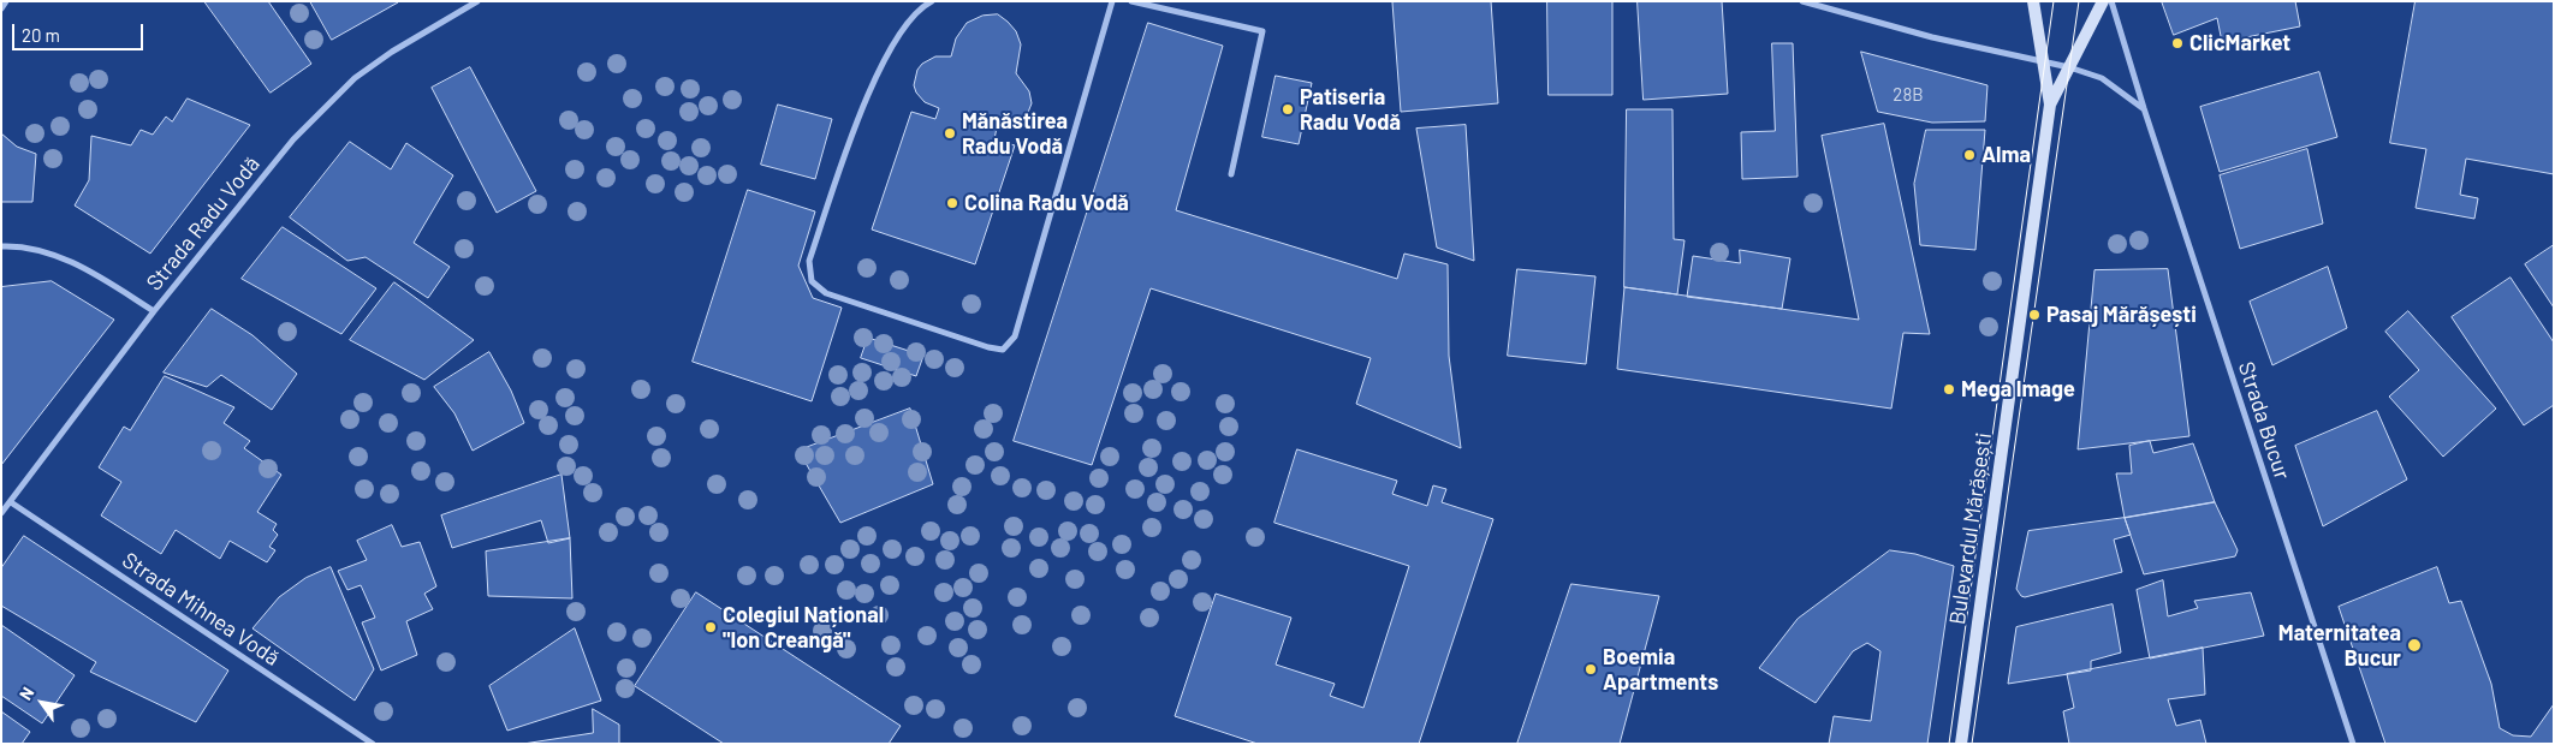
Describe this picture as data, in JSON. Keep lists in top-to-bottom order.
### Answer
{
  "streets": {
    "main road": ["Bulevardul Mărășești"],
    "street": ["Strada Radu Vodă", "Strada Bucur", "Strada Mihnea Vodă"]
  },
  "crossings": [
    ["Strada Radu Vodă", "Strada Mihnea Vodă"]
  ],
  "places": [
    "ClicMarket",
    "Patiseria Radu Vodă",
    "Mănăstirea Radu Vodă",
    "Alma",
    "Colina Radu Vodă",
    "Pasaj Mărășești",
    "Mega Image",
    "Colegiul Național \"Ion Creangă\"",
    "Maternitatea Bucur",
    "Boemia Apartments"
  ],
  "house_numbers": ["28B"],
  "scale_bar": "20 m",
  "north": "top left"
}
